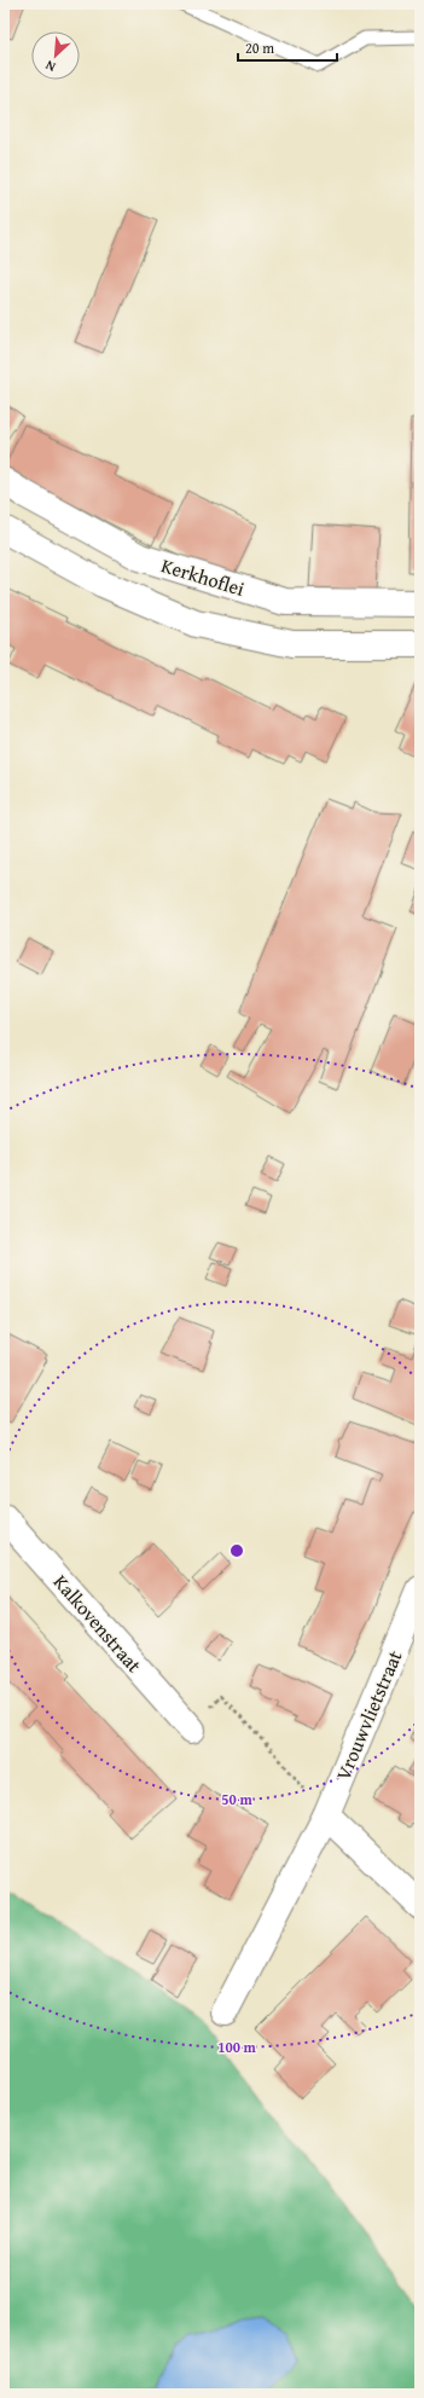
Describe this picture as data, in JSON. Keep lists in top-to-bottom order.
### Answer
{
  "streets": {
    "street": ["Kerkhoflei", "Kalkovenstraat", "Vrouwvlietstraat"]
  },
  "scale_bar": "20 m",
  "north": "bottom left",
  "rings": ["50 m", "100 m"]
}
